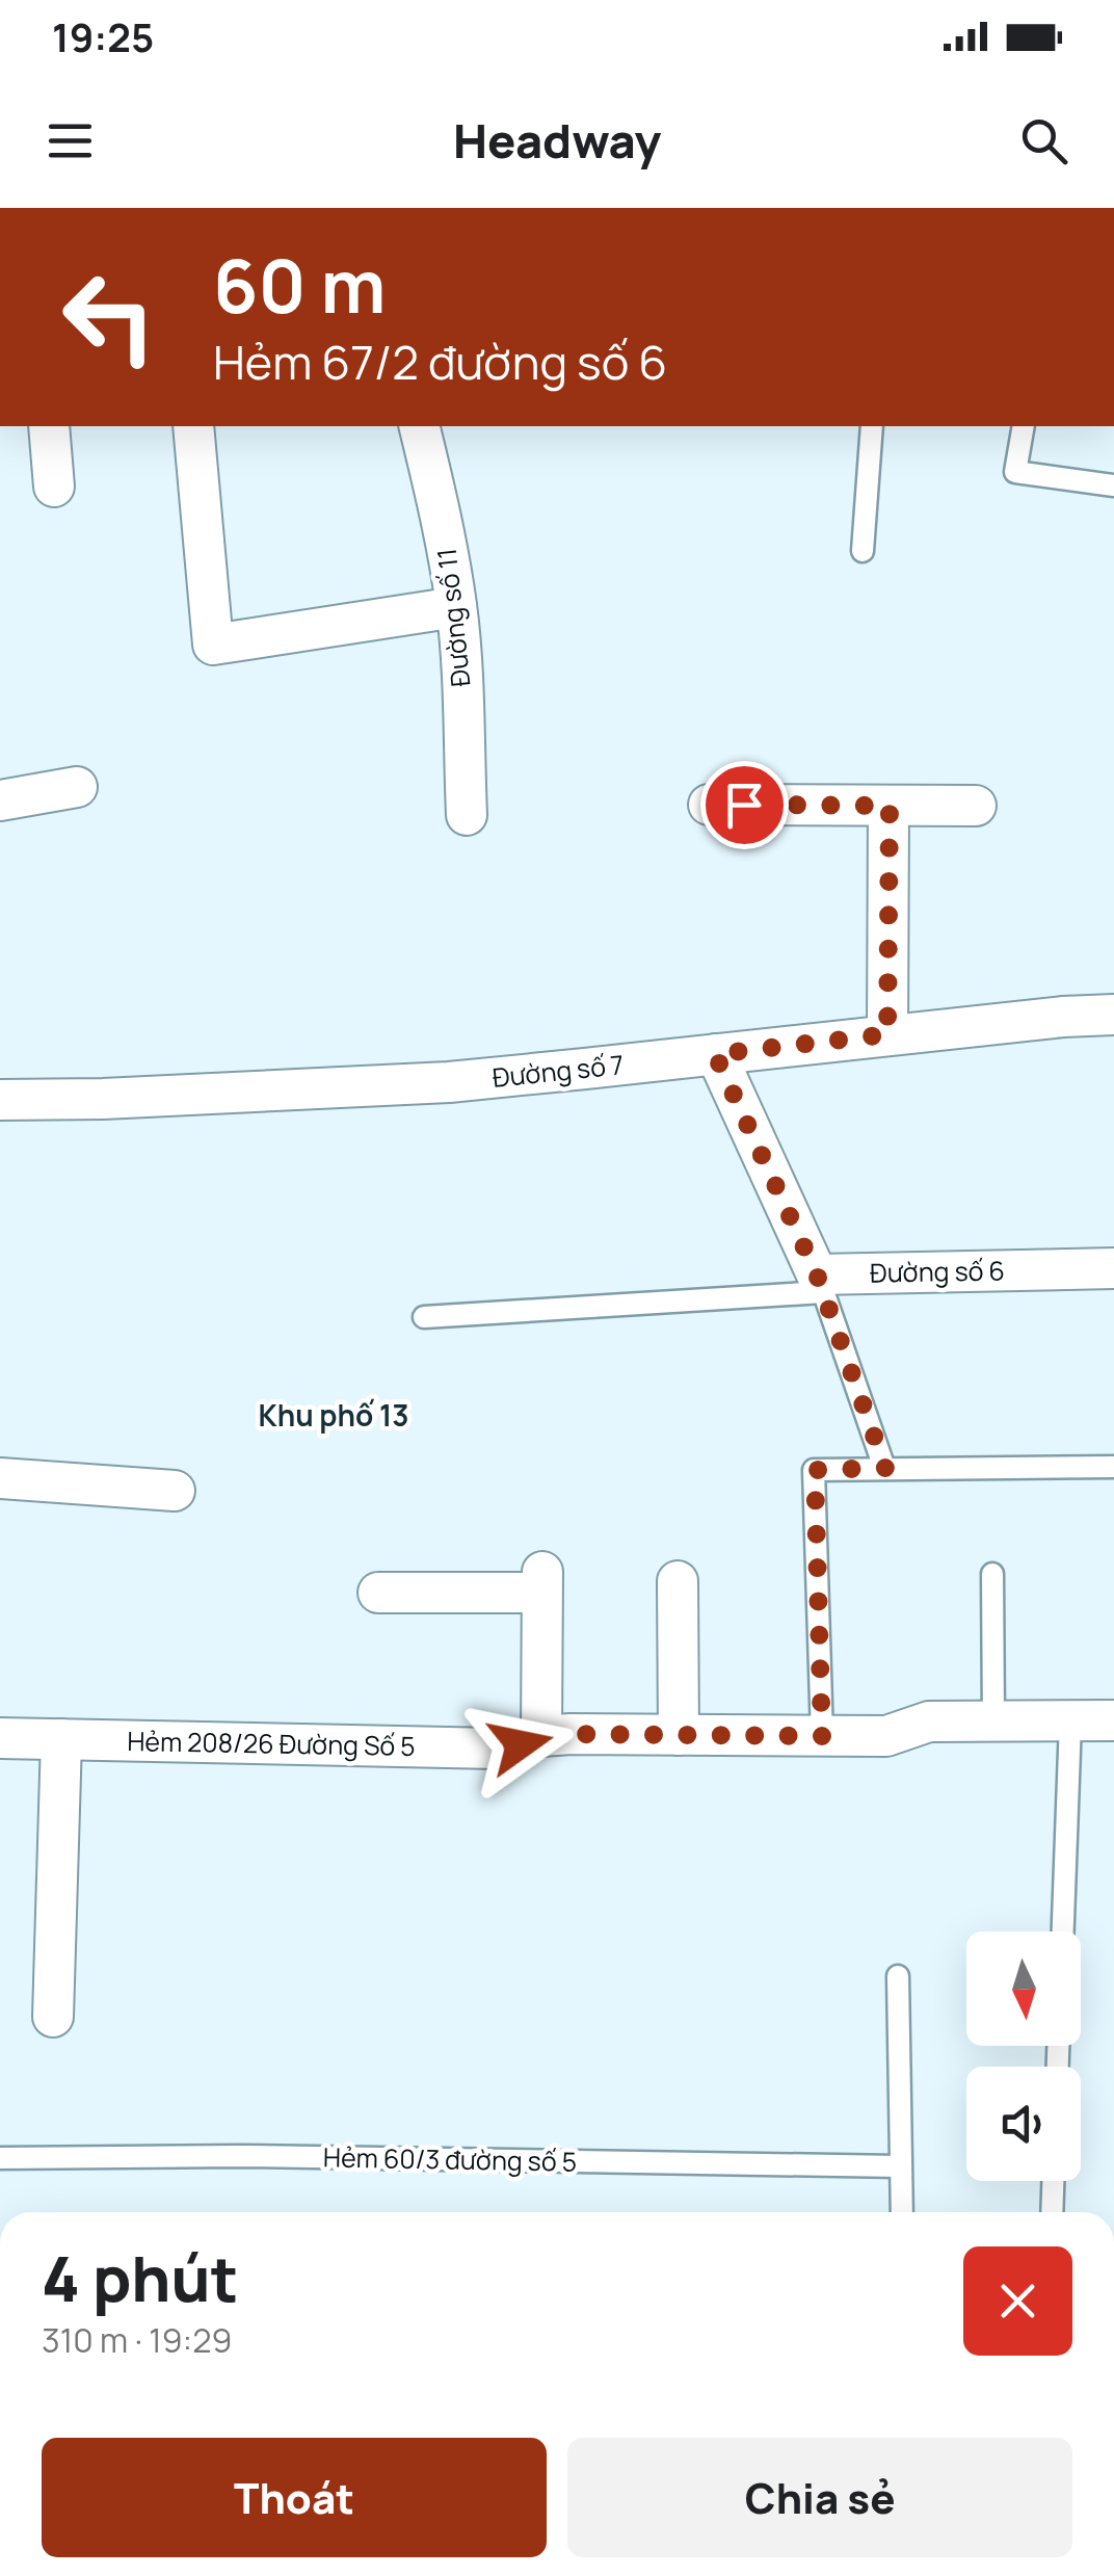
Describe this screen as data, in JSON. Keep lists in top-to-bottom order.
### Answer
{
  "streets": {
    "street": [
      "Đường số 11",
      "Đường số 7",
      "Đường số 6",
      "Hẻm 208/26 Đường Số 5"
    ],
    "lane": ["Hẻm 60/3 đường số 5"]
  },
  "districts": ["Khu phố 13"],
  "north": "bottom",
  "page": {
    "status": "19:25",
    "header": "Headway",
    "turn": ["60 m", "Hẻm 67/2 đường số 6"],
    "heading": ["4 phút", "310 m · 19:29"],
    "buttons": ["Thoát", "Chia sẻ"]
  }
}
